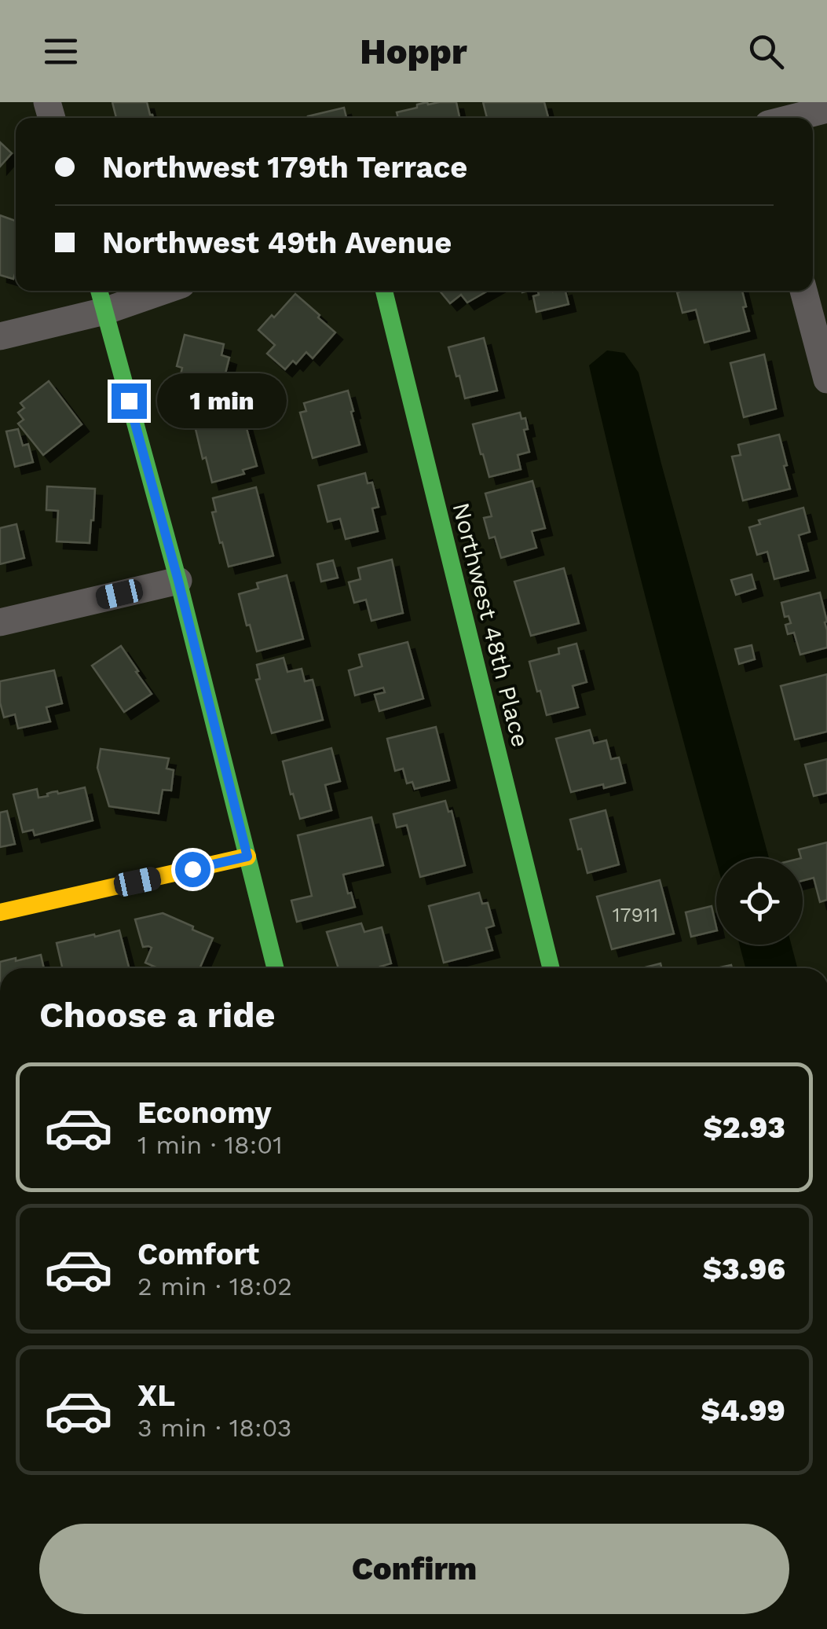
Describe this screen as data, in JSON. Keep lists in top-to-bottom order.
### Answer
{
  "streets": {
    "street": ["Northwest 48th Place"]
  },
  "house_numbers": ["17911"],
  "page": {
    "header": "Hoppr",
    "banner": ["Northwest 179th Terrace", "Northwest 49th Avenue"],
    "bubble": "1 min",
    "heading": "Choose a ride",
    "list": [
      {
        "name": "Economy",
        "note": "1 min · 18:01",
        "value": "$2.93"
      },
      {
        "name": "Comfort",
        "note": "2 min · 18:02",
        "value": "$3.96"
      },
      {
        "name": "XL",
        "note": "3 min · 18:03",
        "value": "$4.99"
      }
    ],
    "buttons": "Confirm"
  }
}
